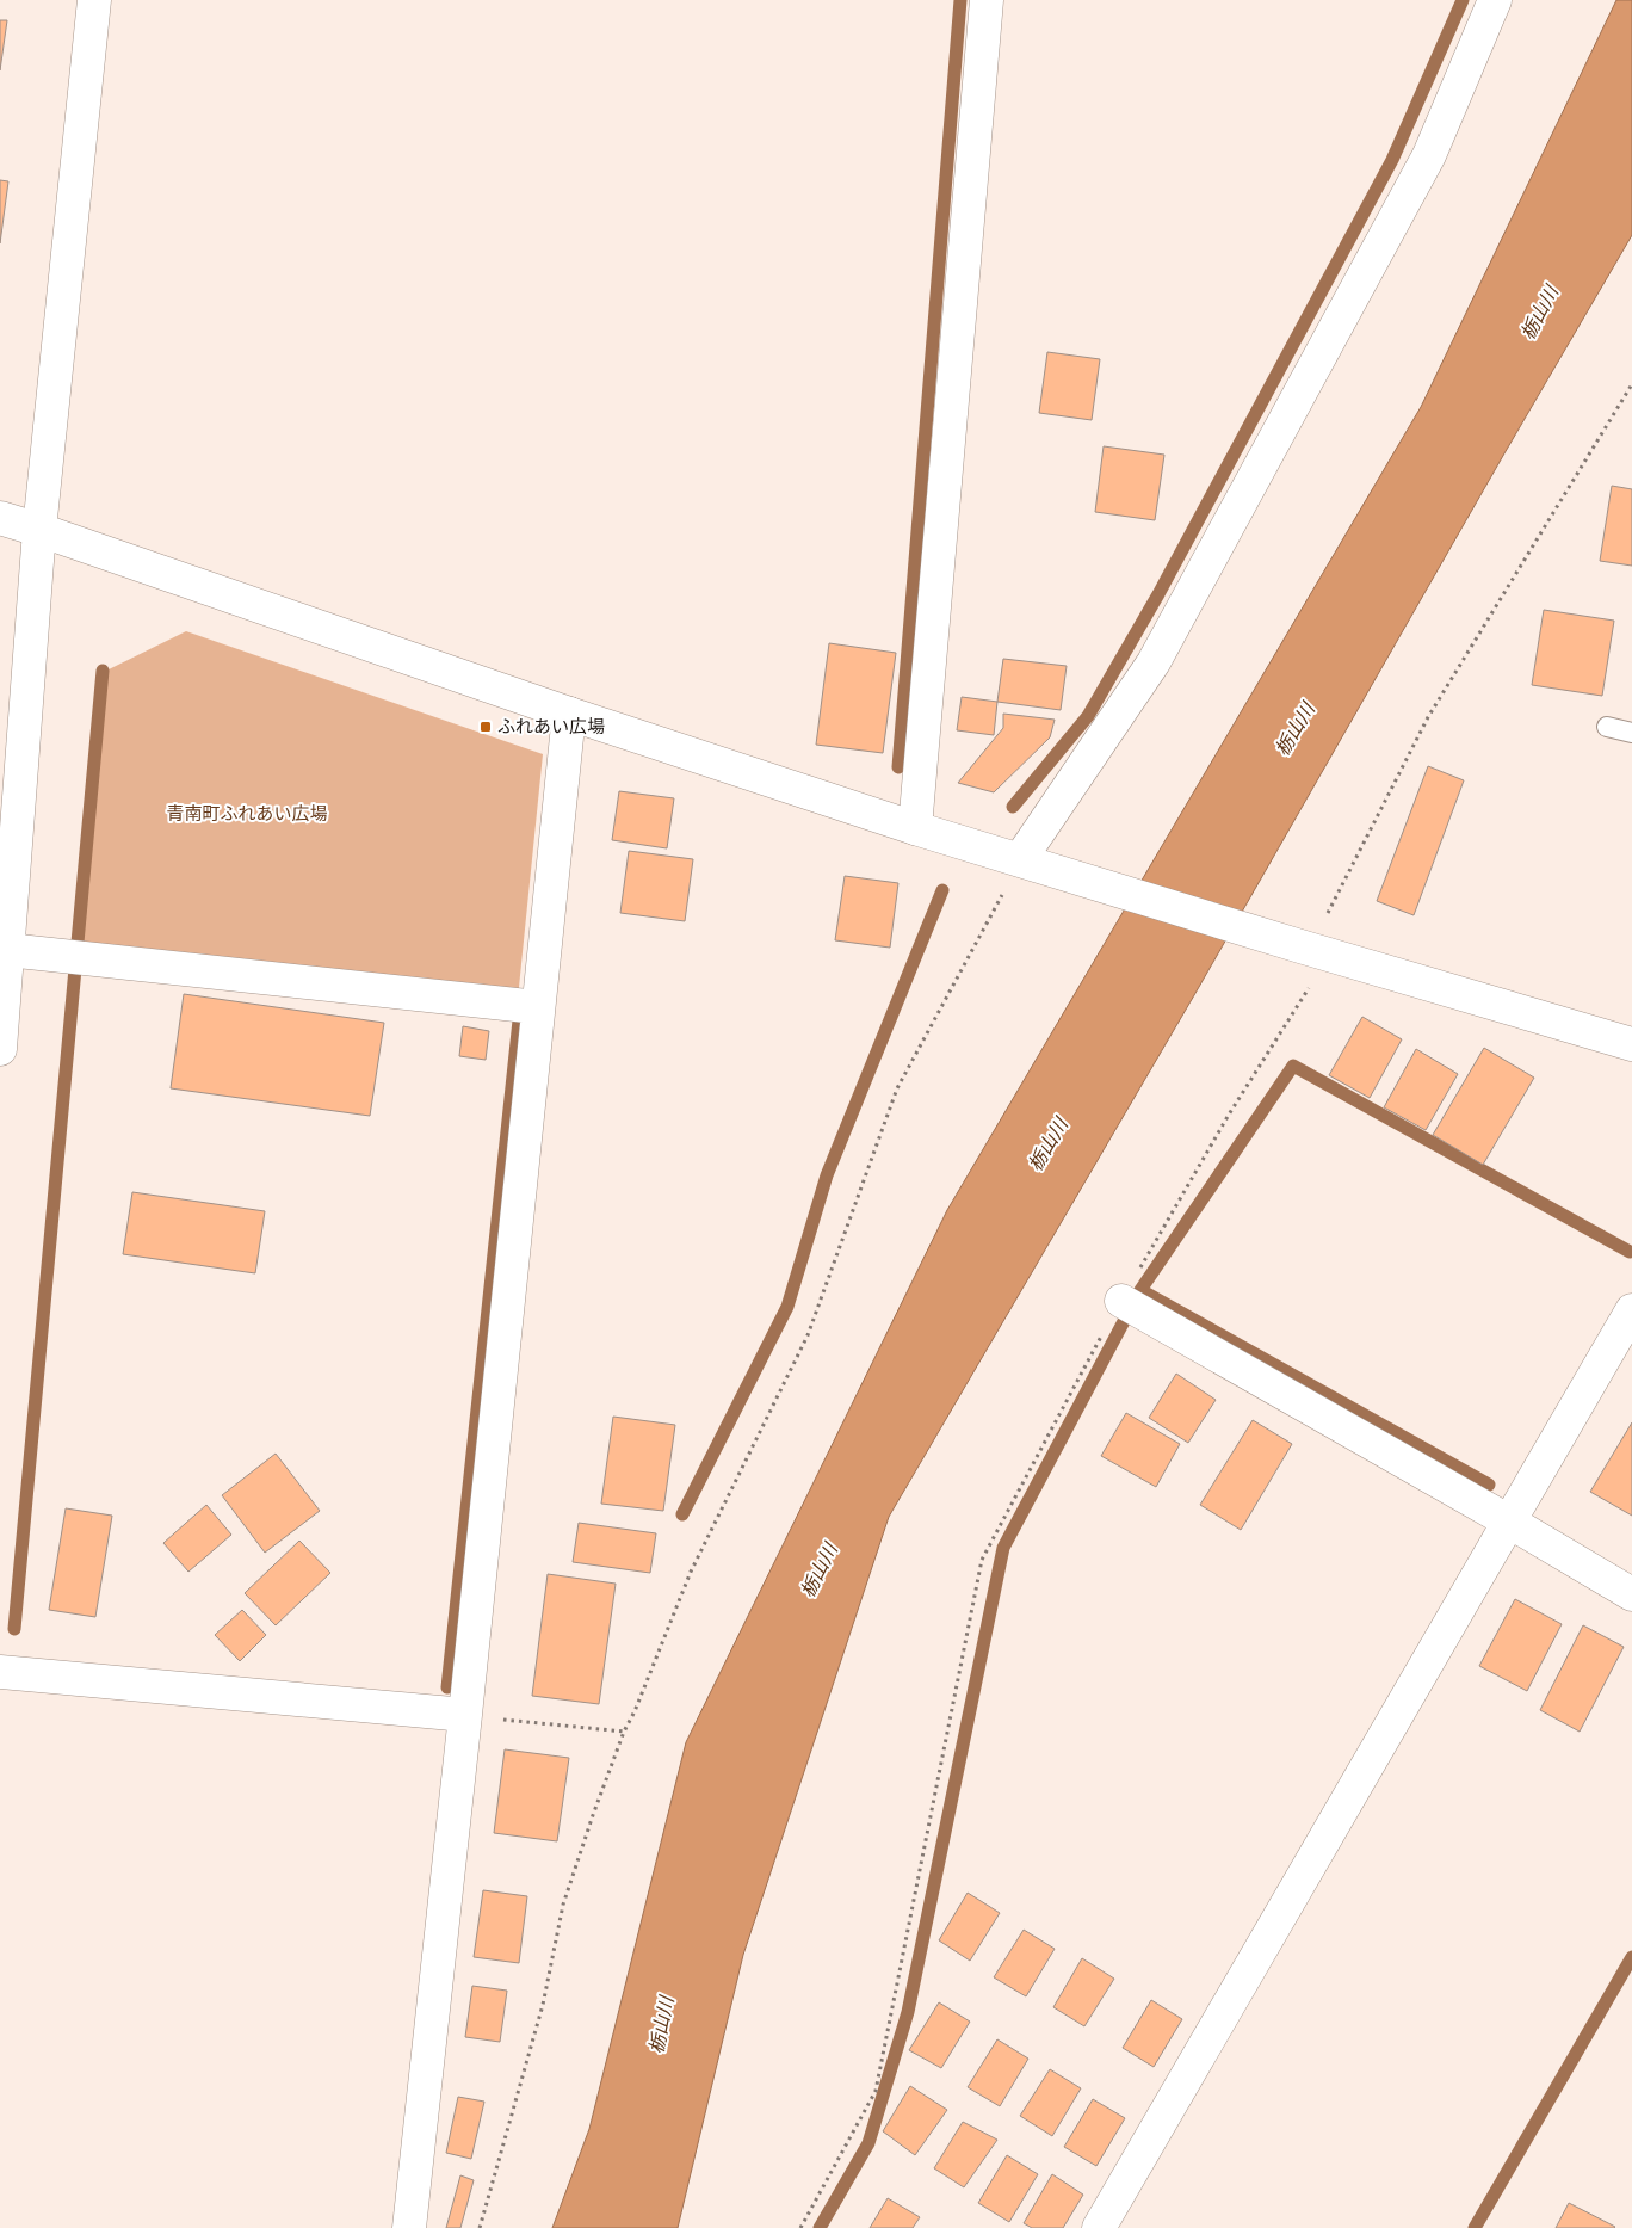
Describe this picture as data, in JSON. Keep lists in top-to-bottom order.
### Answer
{
  "water": ["栃山川"],
  "parks": ["青南町ふれあい広場"],
  "places": {
    "transit": ["ふれあい広場"]
  }
}
